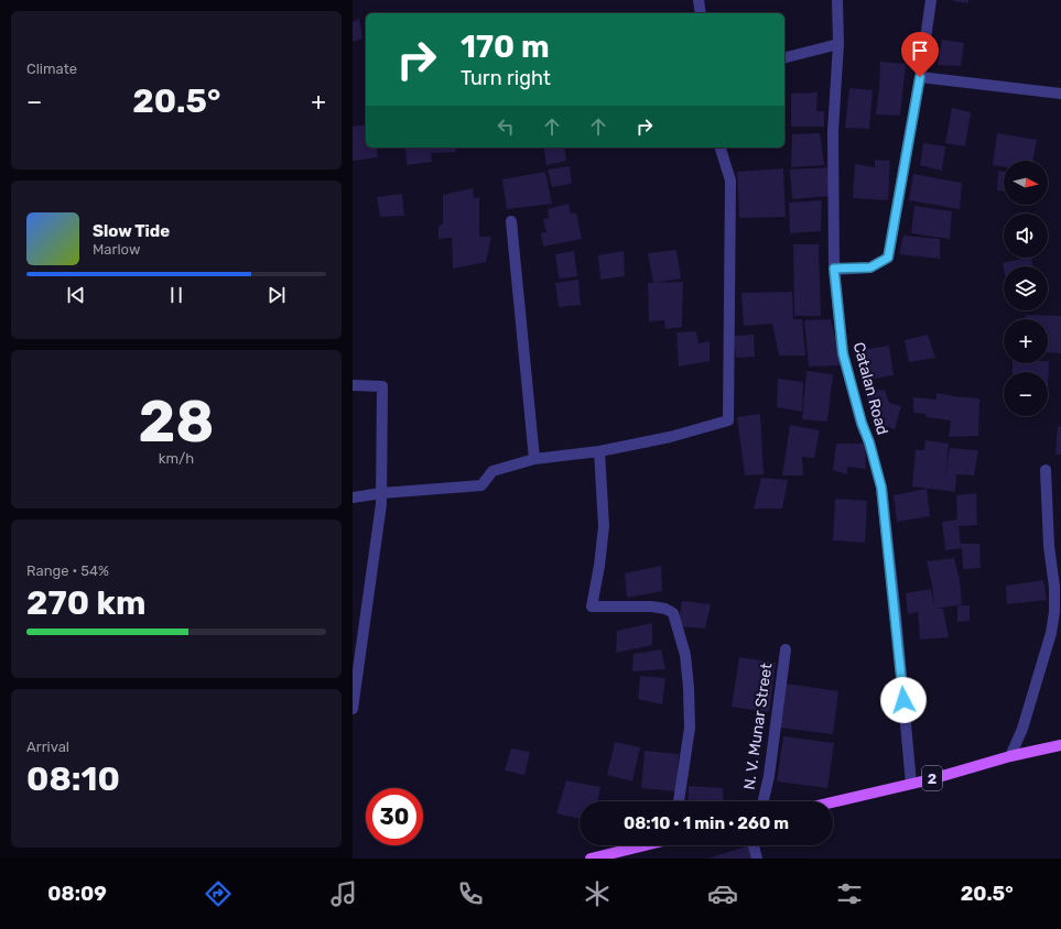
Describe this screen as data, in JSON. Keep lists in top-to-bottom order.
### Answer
{
  "streets": {
    "main road": ["2"],
    "street": ["Catalan Road", "N. V. Munar Street"]
  },
  "crossings": [
    ["Catalan Road", "2"]
  ],
  "north": "right",
  "page": {
    "tile": [
      "Climate",
      ["28", "km/h"],
      ["Range · 54%", "270 km"],
      ["Arrival", "08:10"]
    ],
    "turn": ["170 m", "Turn right"],
    "heat": ["−", "20.5°", "+"],
    "map_buttons": ["+", "−"],
    "song": ["Slow Tide", "Marlow"],
    "limit": "30",
    "trip": "08:10 · 1 min · 260 m",
    "tabs": ["08:09", "20.5°"]
  }
}
